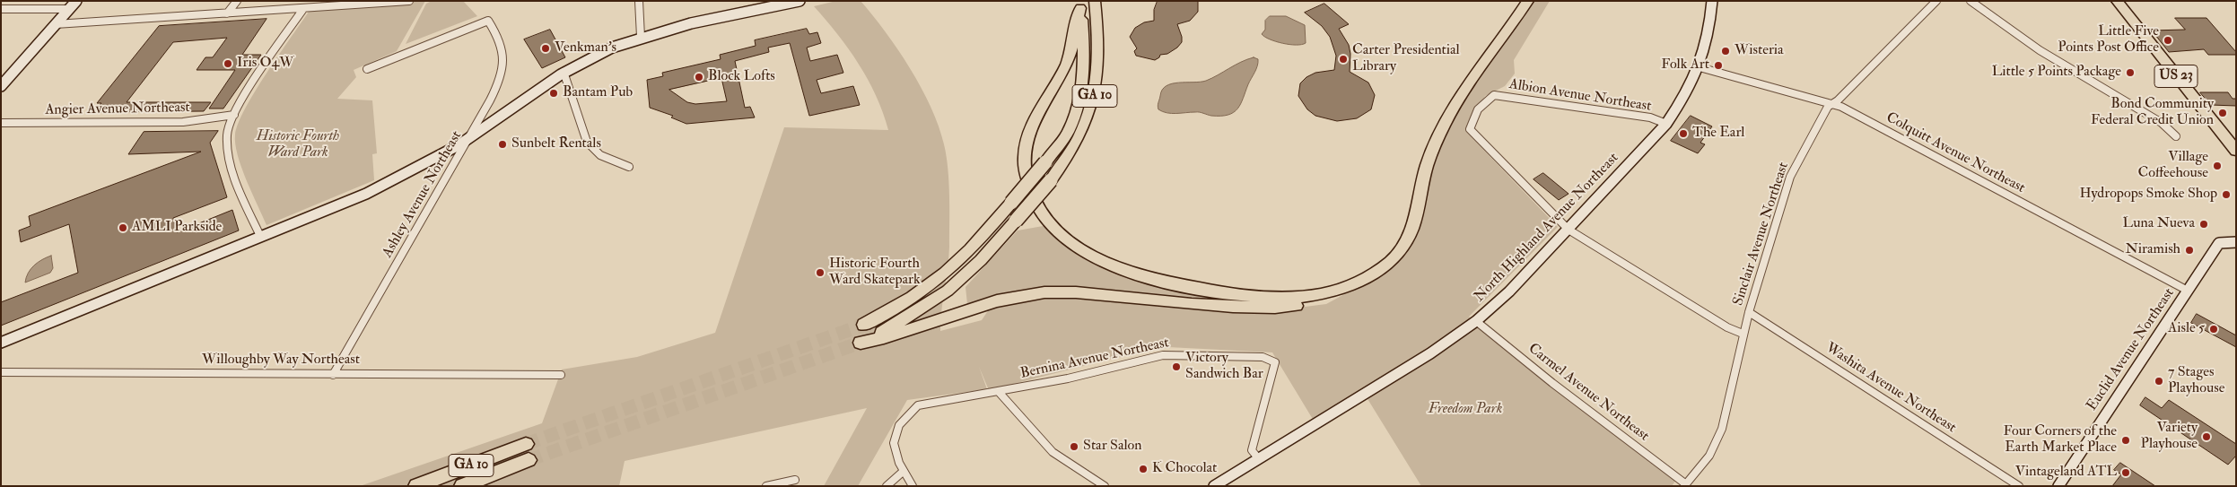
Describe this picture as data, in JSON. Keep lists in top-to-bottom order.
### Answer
{
  "streets": {
    "highway": ["US 23", "GA 10"],
    "main road": ["North Highland Avenue Northeast", "Euclid Avenue Northeast"],
    "street": [
      "Albion Avenue Northeast",
      "Angier Avenue Northeast",
      "Colquitt Avenue Northeast",
      "Ashley Avenue Northeast",
      "Sinclair Avenue Northeast",
      "Bernina Avenue Northeast",
      "Willoughby Way Northeast",
      "Washita Avenue Northeast",
      "Carmel Avenue Northeast"
    ]
  },
  "crossings": [
    ["Albion Avenue Northeast", "North Highland Avenue Northeast"],
    ["Colquitt Avenue Northeast", "North Highland Avenue Northeast"],
    ["Colquitt Avenue Northeast", "Sinclair Avenue Northeast"],
    ["Colquitt Avenue Northeast", "Euclid Avenue Northeast"],
    ["Ashley Avenue Northeast", "Willoughby Way Northeast"],
    ["North Highland Avenue Northeast", "Bernina Avenue Northeast"],
    ["North Highland Avenue Northeast", "Carmel Avenue Northeast"],
    ["Sinclair Avenue Northeast", "Washita Avenue Northeast"],
    ["Sinclair Avenue Northeast", "Carmel Avenue Northeast"]
  ],
  "parks": ["Historic Fourth Ward Park", "Freedom Park"],
  "places": [
    "Little Five Points Post Office",
    "Venkman's",
    "Wisteria",
    "Carter Presidential Library",
    "Iris O4W",
    "Folk Art",
    "Little 5 Points Package",
    "Block Lofts",
    "Bantam Pub",
    "Bond Community Federal Credit Union",
    "The Earl",
    "Sunbelt Rentals",
    "Village Coffeehouse",
    "Hydropops Smoke Shop",
    "Luna Nueva",
    "AMLI Parkside",
    "Niramish",
    "Historic Fourth Ward Skatepark",
    "Aisle 5",
    "Victory Sandwich Bar",
    "7 Stages Playhouse",
    "Variety Playhouse",
    "Four Corners of the Earth Market Place",
    "Star Salon",
    "K Chocolat",
    "Vintageland ATL"
  ]
}
